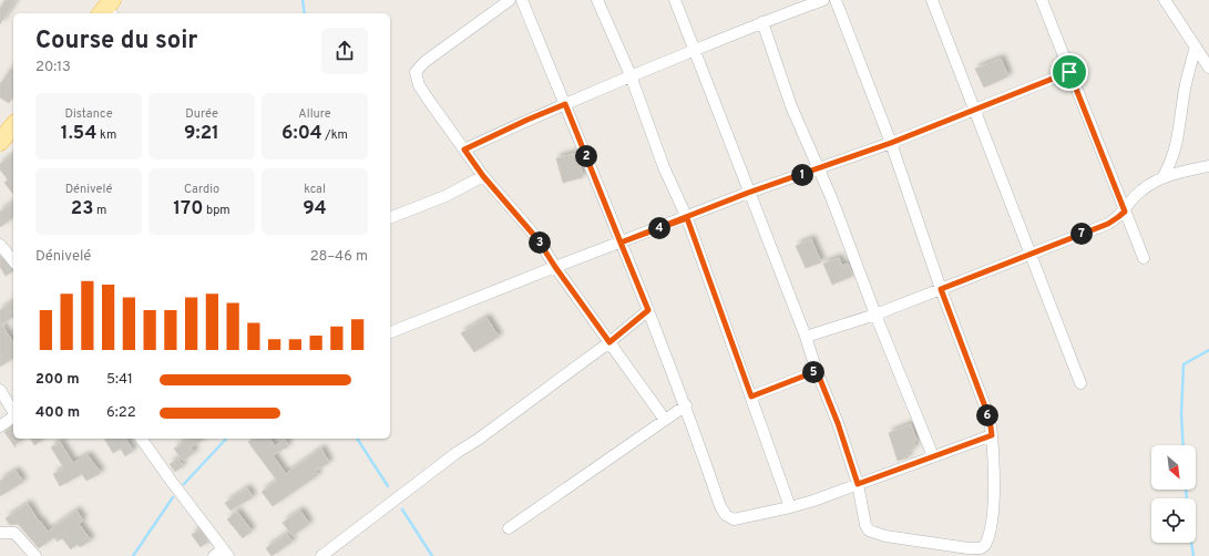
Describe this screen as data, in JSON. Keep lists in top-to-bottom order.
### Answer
{
  "north": "bottom right",
  "page": {
    "heading": ["Course du soir", "20:13"],
    "stats": [
      ["Distance", "1.54 km"],
      ["Durée", "9:21"],
      ["Allure", "6:04 /km"],
      ["Dénivelé", "23 m"],
      ["Cardio", "170 bpm"],
      ["kcal", "94"]
    ],
    "pins": [
      "2",
      "1",
      "4",
      "7",
      "3",
      "5",
      "6"
    ],
    "chart": ["Dénivelé", "28–46 m"],
    "list": [
      {
        "name": "200 m",
        "note": "5:41"
      },
      {
        "name": "400 m",
        "note": "6:22"
      }
    ]
  }
}
